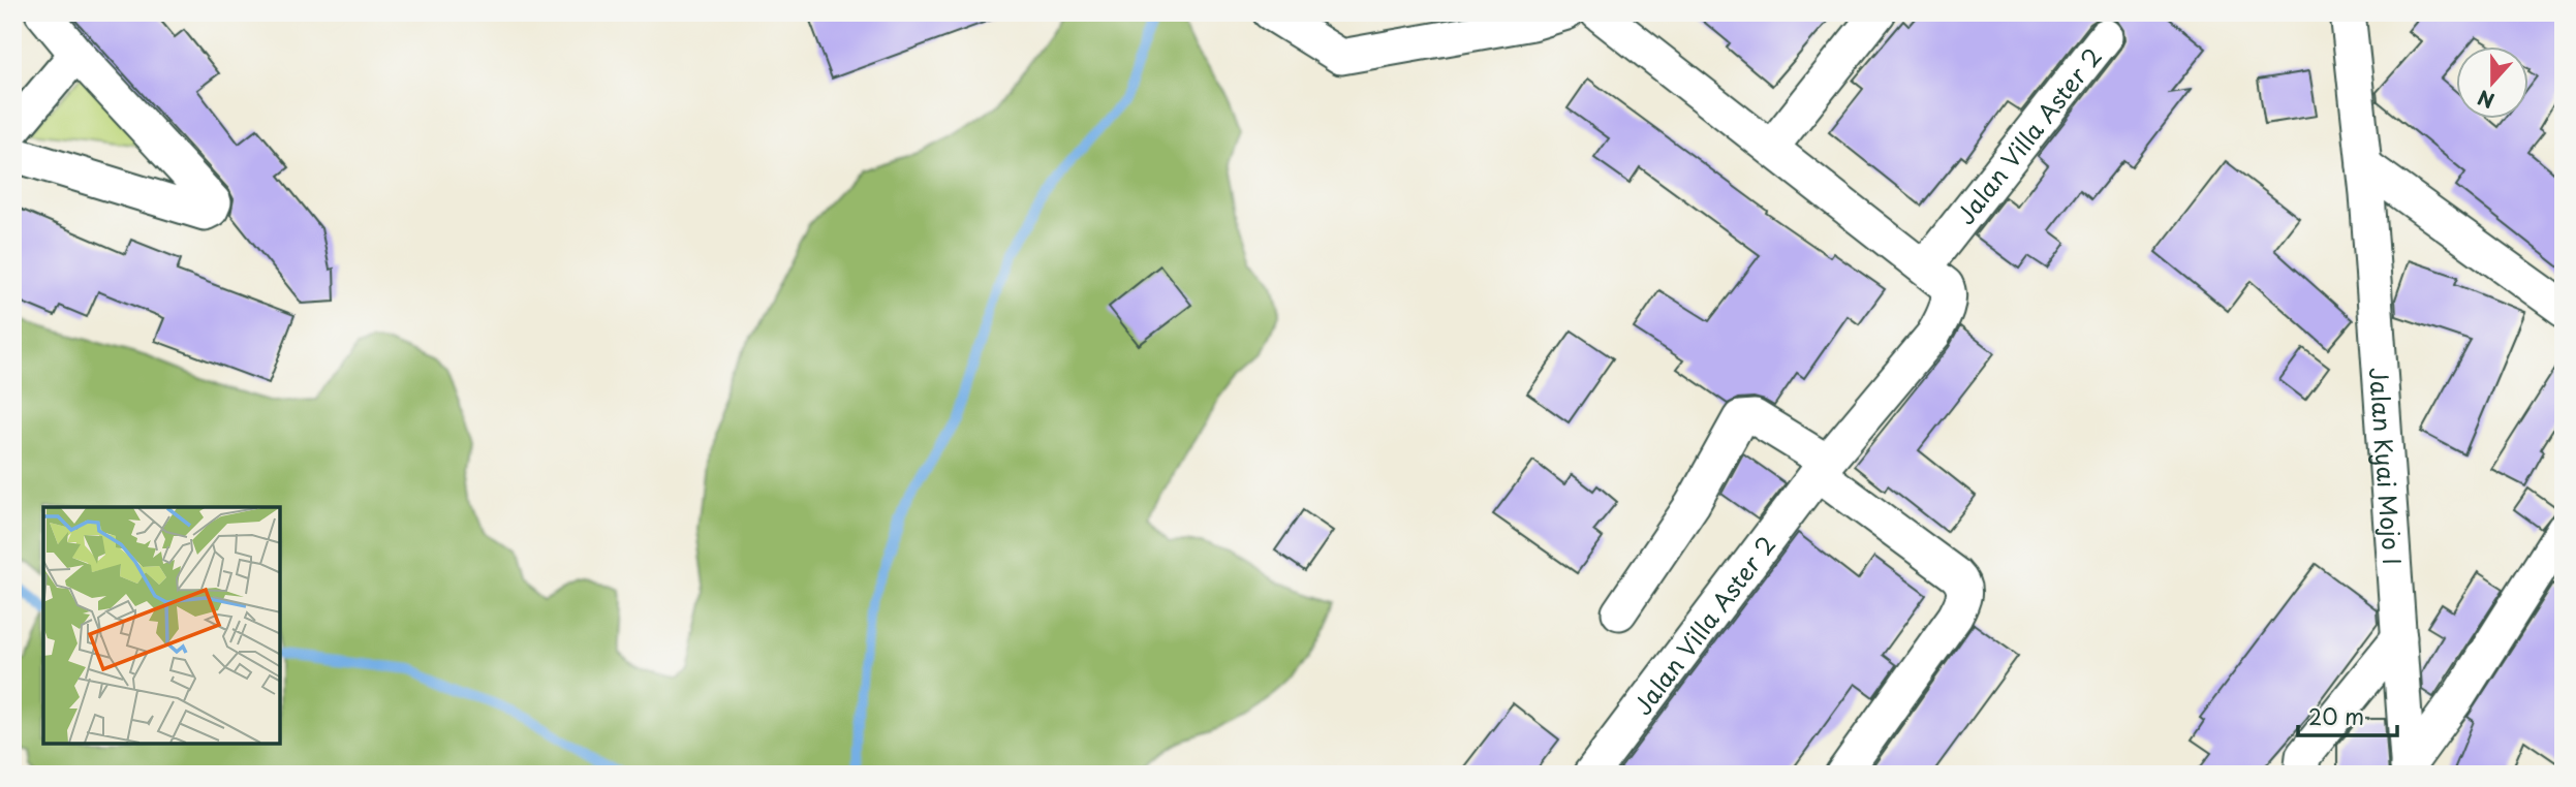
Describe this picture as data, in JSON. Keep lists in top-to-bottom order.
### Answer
{
  "streets": {
    "street": ["Jalan Villa Aster 2", "Jalan Kyai Mojo I"]
  },
  "scale_bar": "20 m",
  "north": "bottom"
}
